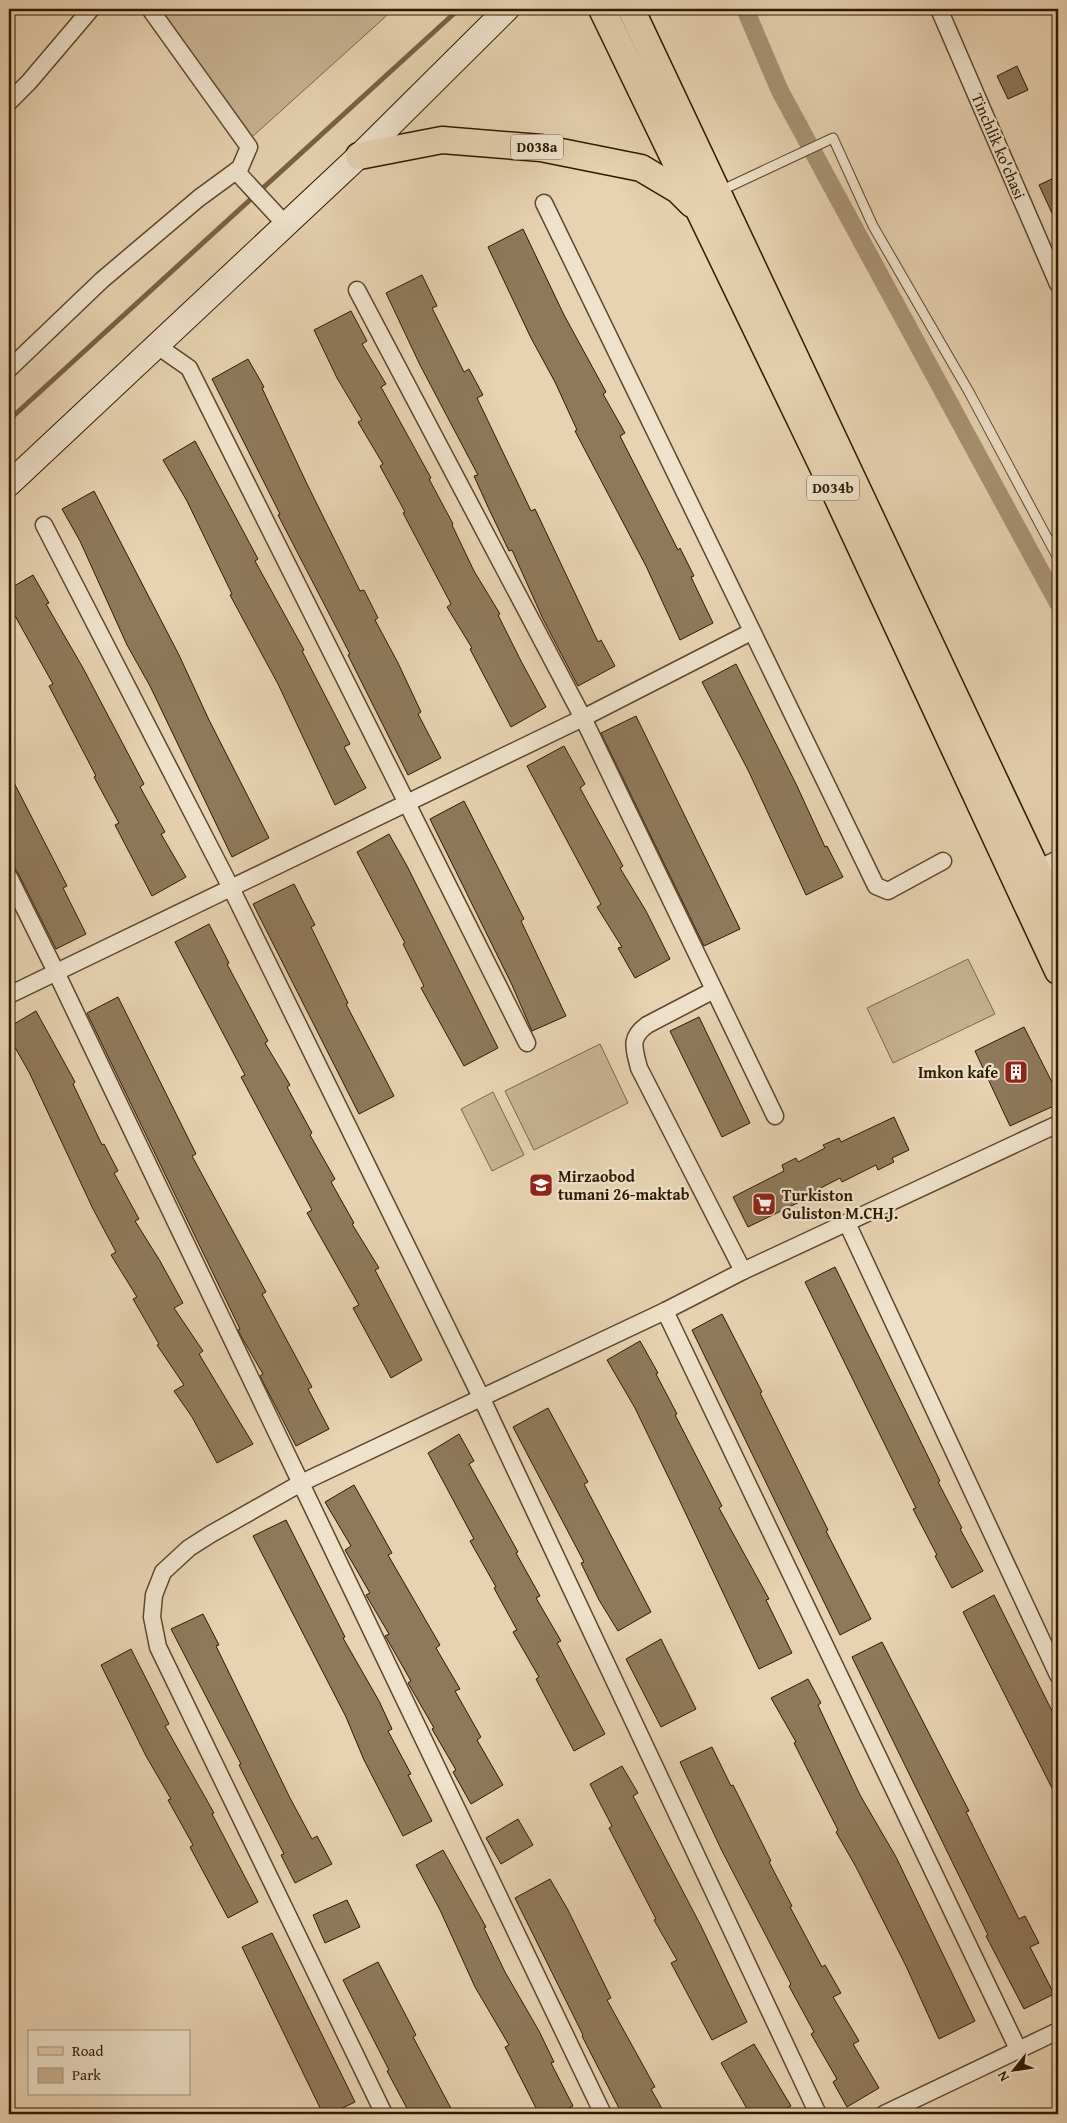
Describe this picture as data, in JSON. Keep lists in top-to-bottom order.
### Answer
{
  "streets": {
    "main road": ["D038a", "D034b"],
    "street": ["Tinchlik ko'chasi"]
  },
  "crossings": [
    ["D038a", "D034b"]
  ],
  "places": {
    "building": ["Imkon kafe"],
    "school or university": ["Mirzaobod tumani 26-maktab"],
    "supermarket": ["Turkiston Guliston M.CH.J."]
  },
  "legend": ["Road", "Park"],
  "north": "bottom left"
}
